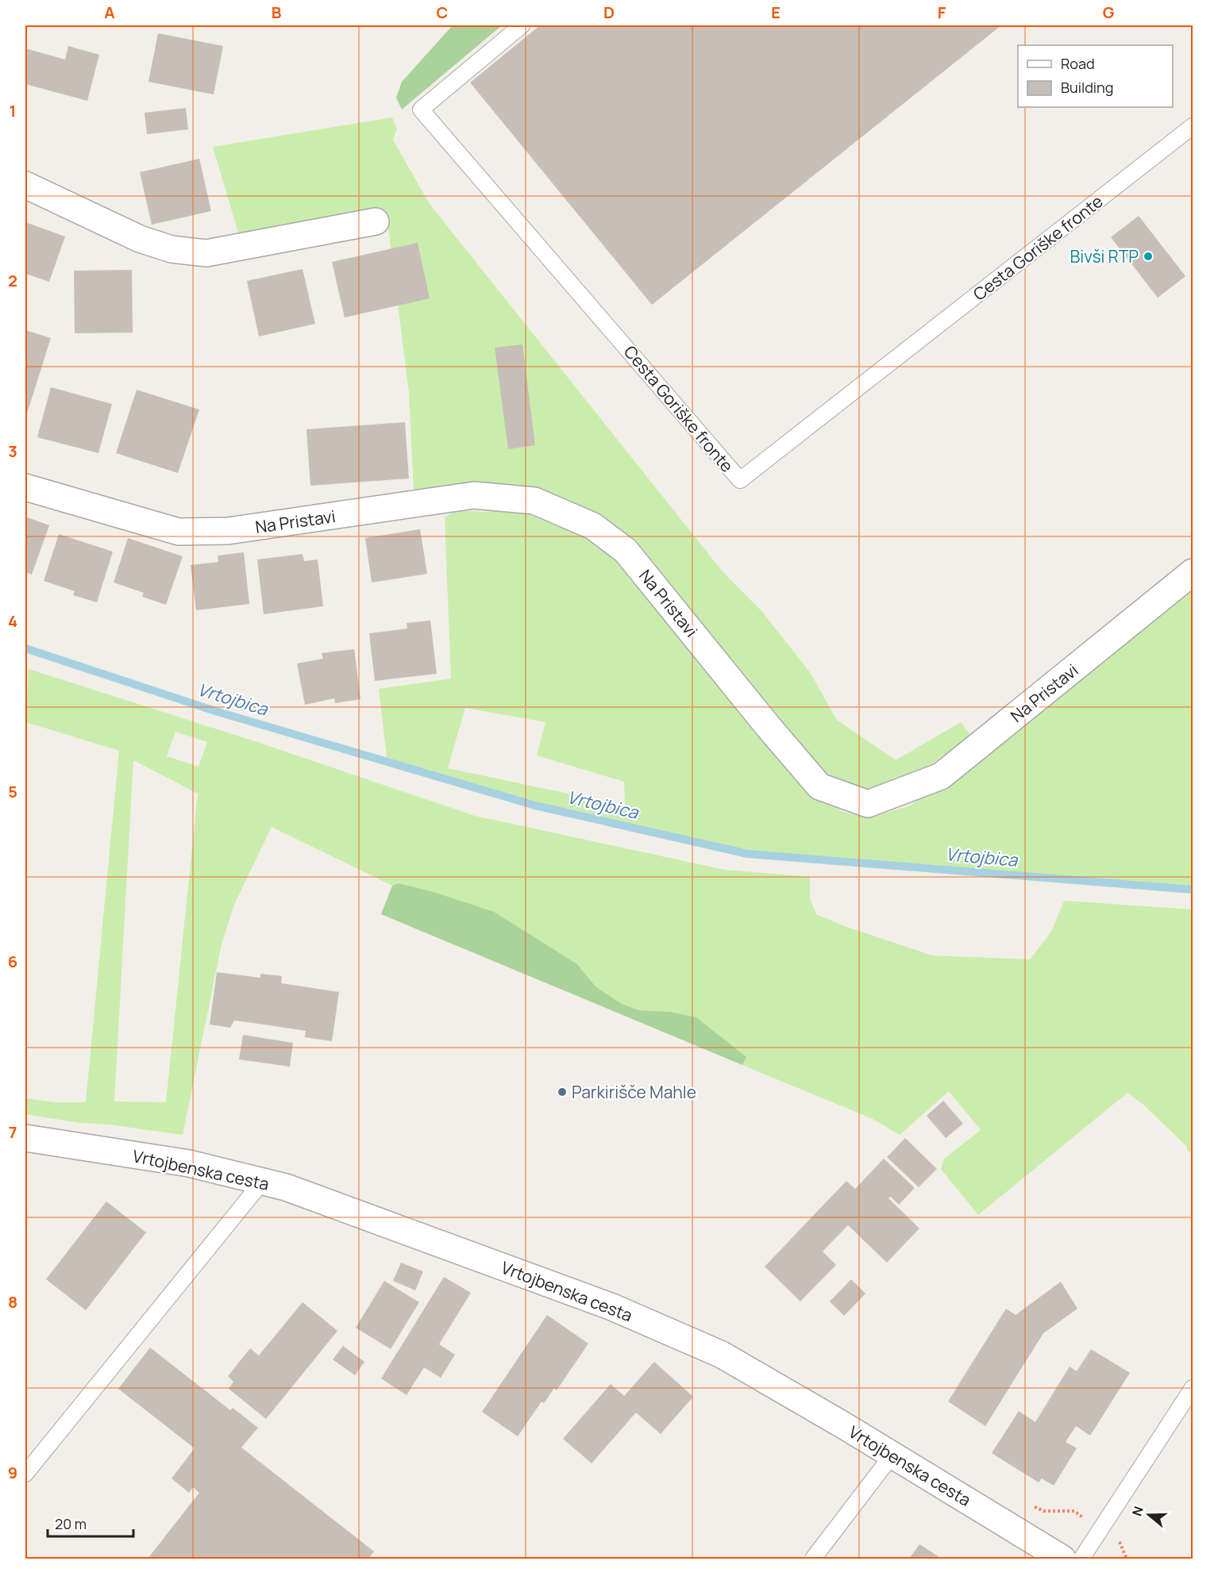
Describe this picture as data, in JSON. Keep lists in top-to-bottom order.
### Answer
{
  "streets": {
    "street": ["Na Pristavi", "Vrtojbenska cesta"],
    "lane": ["Cesta Goriške fronte"]
  },
  "water": ["Vrtojbica"],
  "places": ["Bivši RTP", "Parkirišče Mahle"],
  "legend": ["Road", "Building"],
  "scale_bar": "20 m",
  "north": "left",
  "grid": {
    "columns": [
      "A",
      "B",
      "C",
      "D",
      "E",
      "F",
      "G"
    ],
    "rows": [
      "1",
      "2",
      "3",
      "4",
      "5",
      "6",
      "7",
      "8",
      "9"
    ]
  }
}
